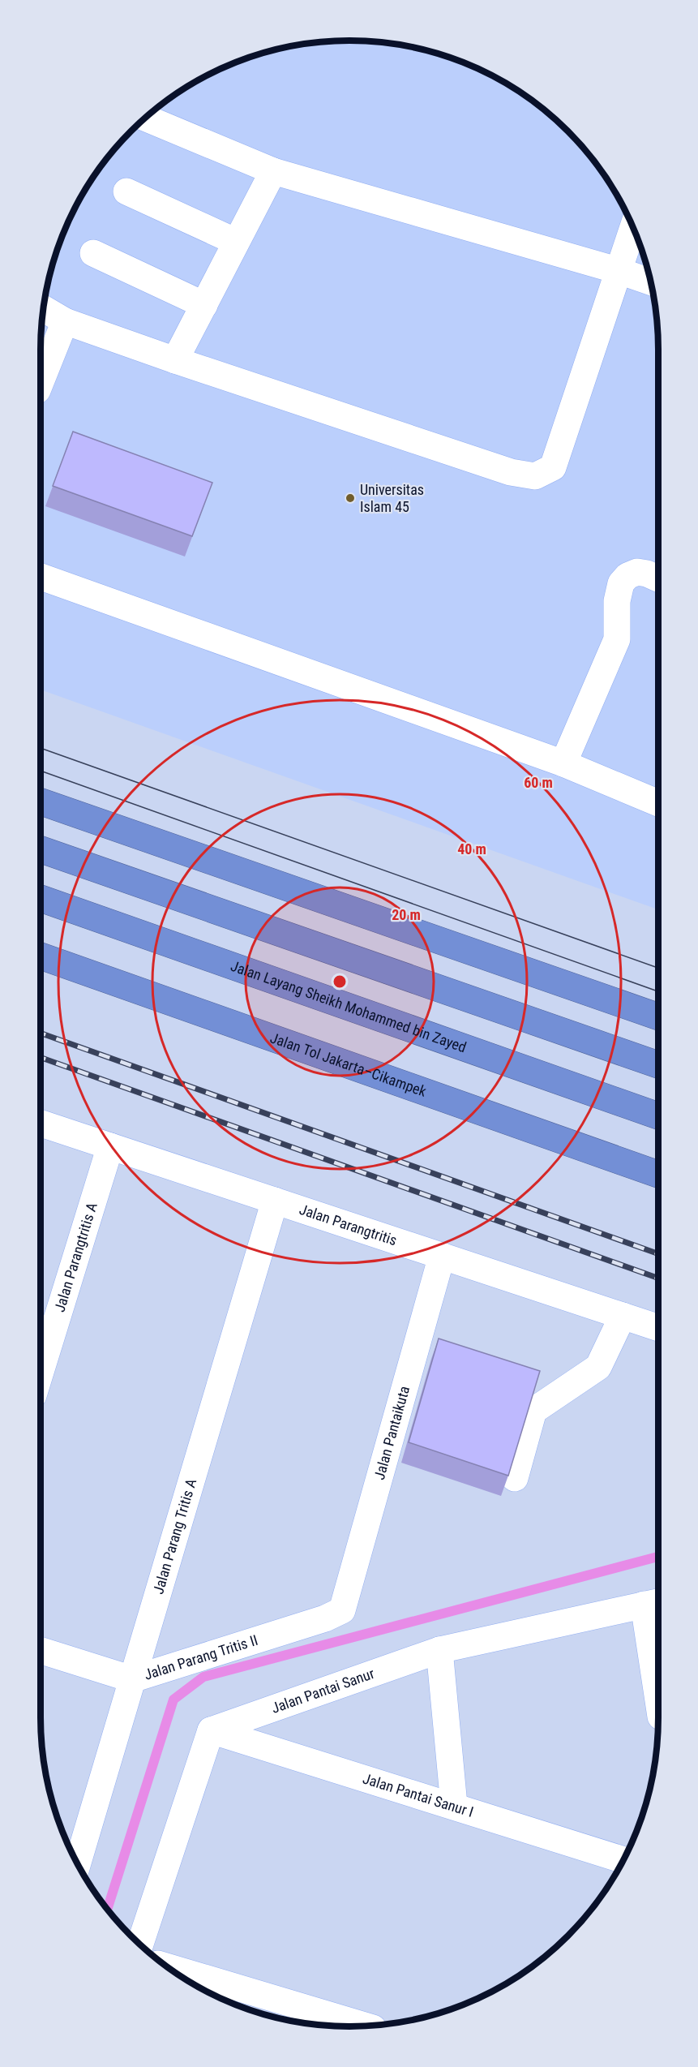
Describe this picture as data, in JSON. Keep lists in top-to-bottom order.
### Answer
{
  "streets": {
    "highway": ["Jalan Layang Sheikh Mohammed bin Zayed", "Jalan Tol Jakarta–Cikampek"],
    "street": [
      "Jalan Parangtritis",
      "Jalan Parangtritis A",
      "Jalan Pantaikuta",
      "Jalan Parang Tritis A",
      "Jalan Parang Tritis II",
      "Jalan Pantai Sanur",
      "Jalan Pantai Sanur I"
    ]
  },
  "crossings": [
    ["Jalan Parangtritis", "Jalan Parangtritis A"],
    ["Jalan Parangtritis", "Jalan Pantaikuta"],
    ["Jalan Parangtritis", "Jalan Parang Tritis A"],
    ["Jalan Pantaikuta", "Jalan Parang Tritis II"],
    ["Jalan Parang Tritis A", "Jalan Parang Tritis II"],
    ["Jalan Pantai Sanur", "Jalan Pantai Sanur I"]
  ],
  "places": ["Universitas Islam 45"],
  "rings": ["60 m", "40 m", "20 m"]
}
